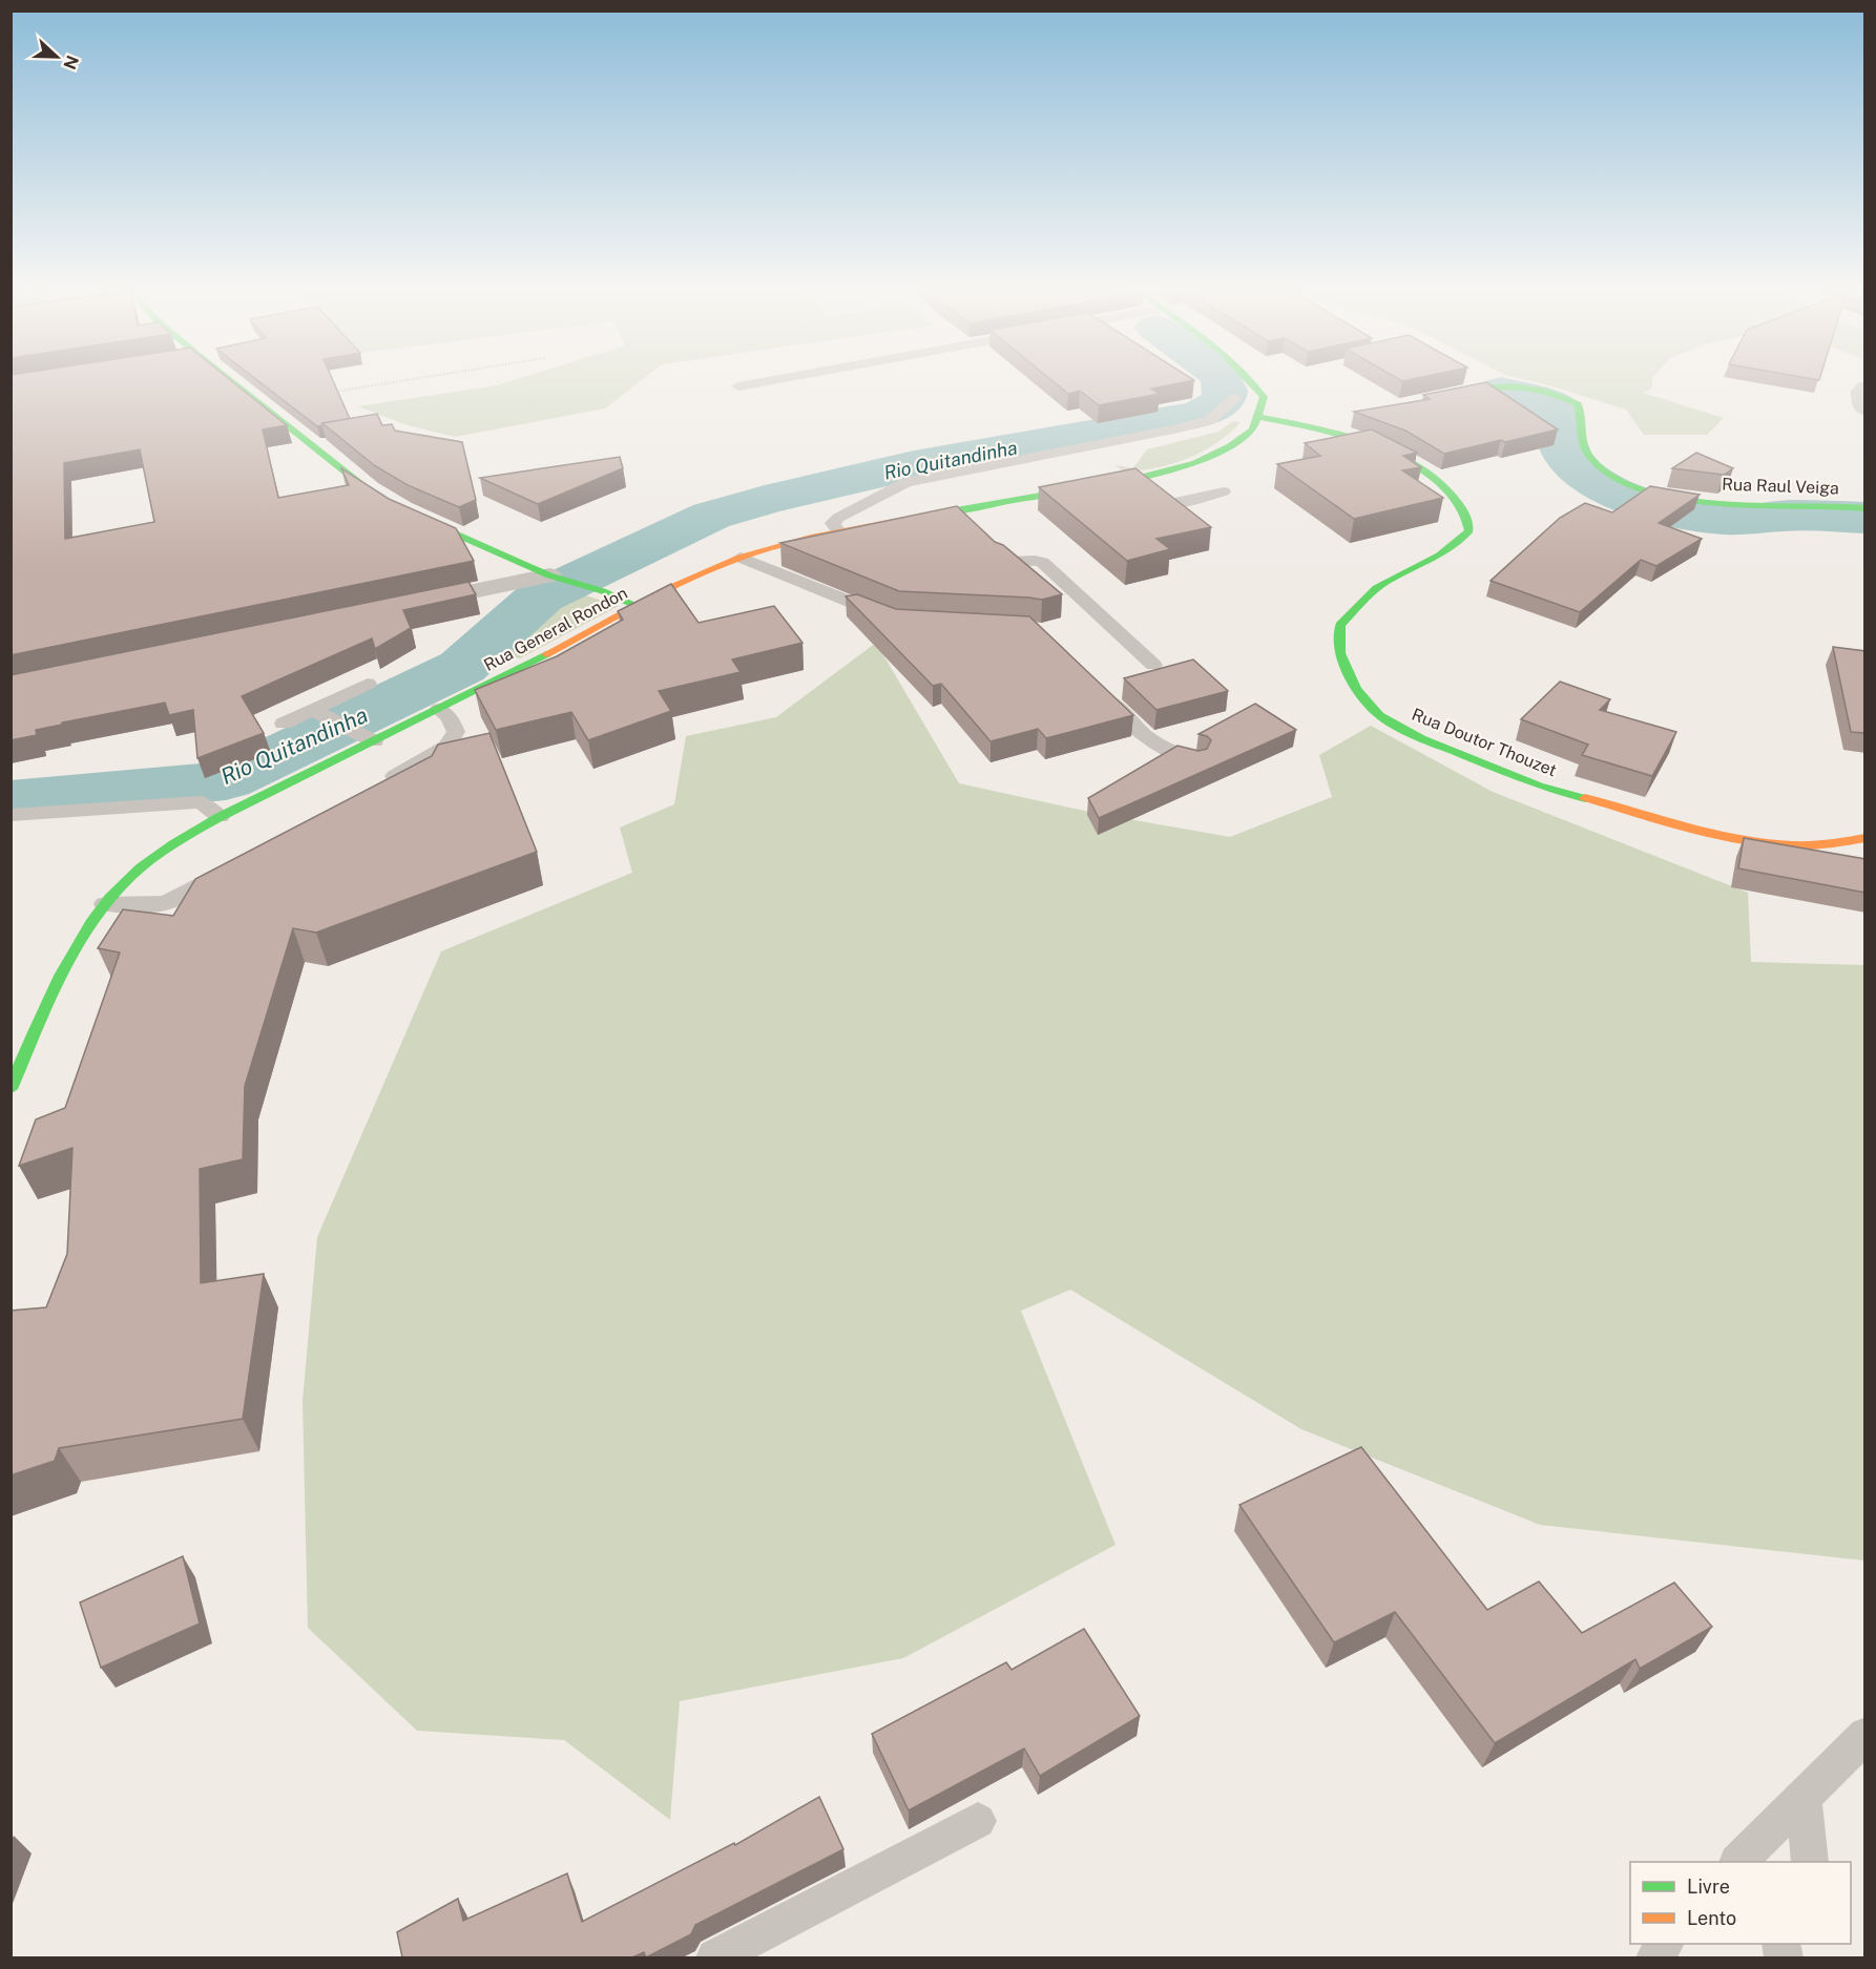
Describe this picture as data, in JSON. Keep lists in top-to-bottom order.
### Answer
{
  "streets": {
    "street": ["Rua Raul Veiga", "Rua General Rondon", "Rua Doutor Thouzet"]
  },
  "crossings": [
    ["Rua General Rondon", "Rua Doutor Thouzet"]
  ],
  "water": ["Rio Quitandinha"],
  "legend": ["Livre", "Lento"],
  "north": "right"
}
